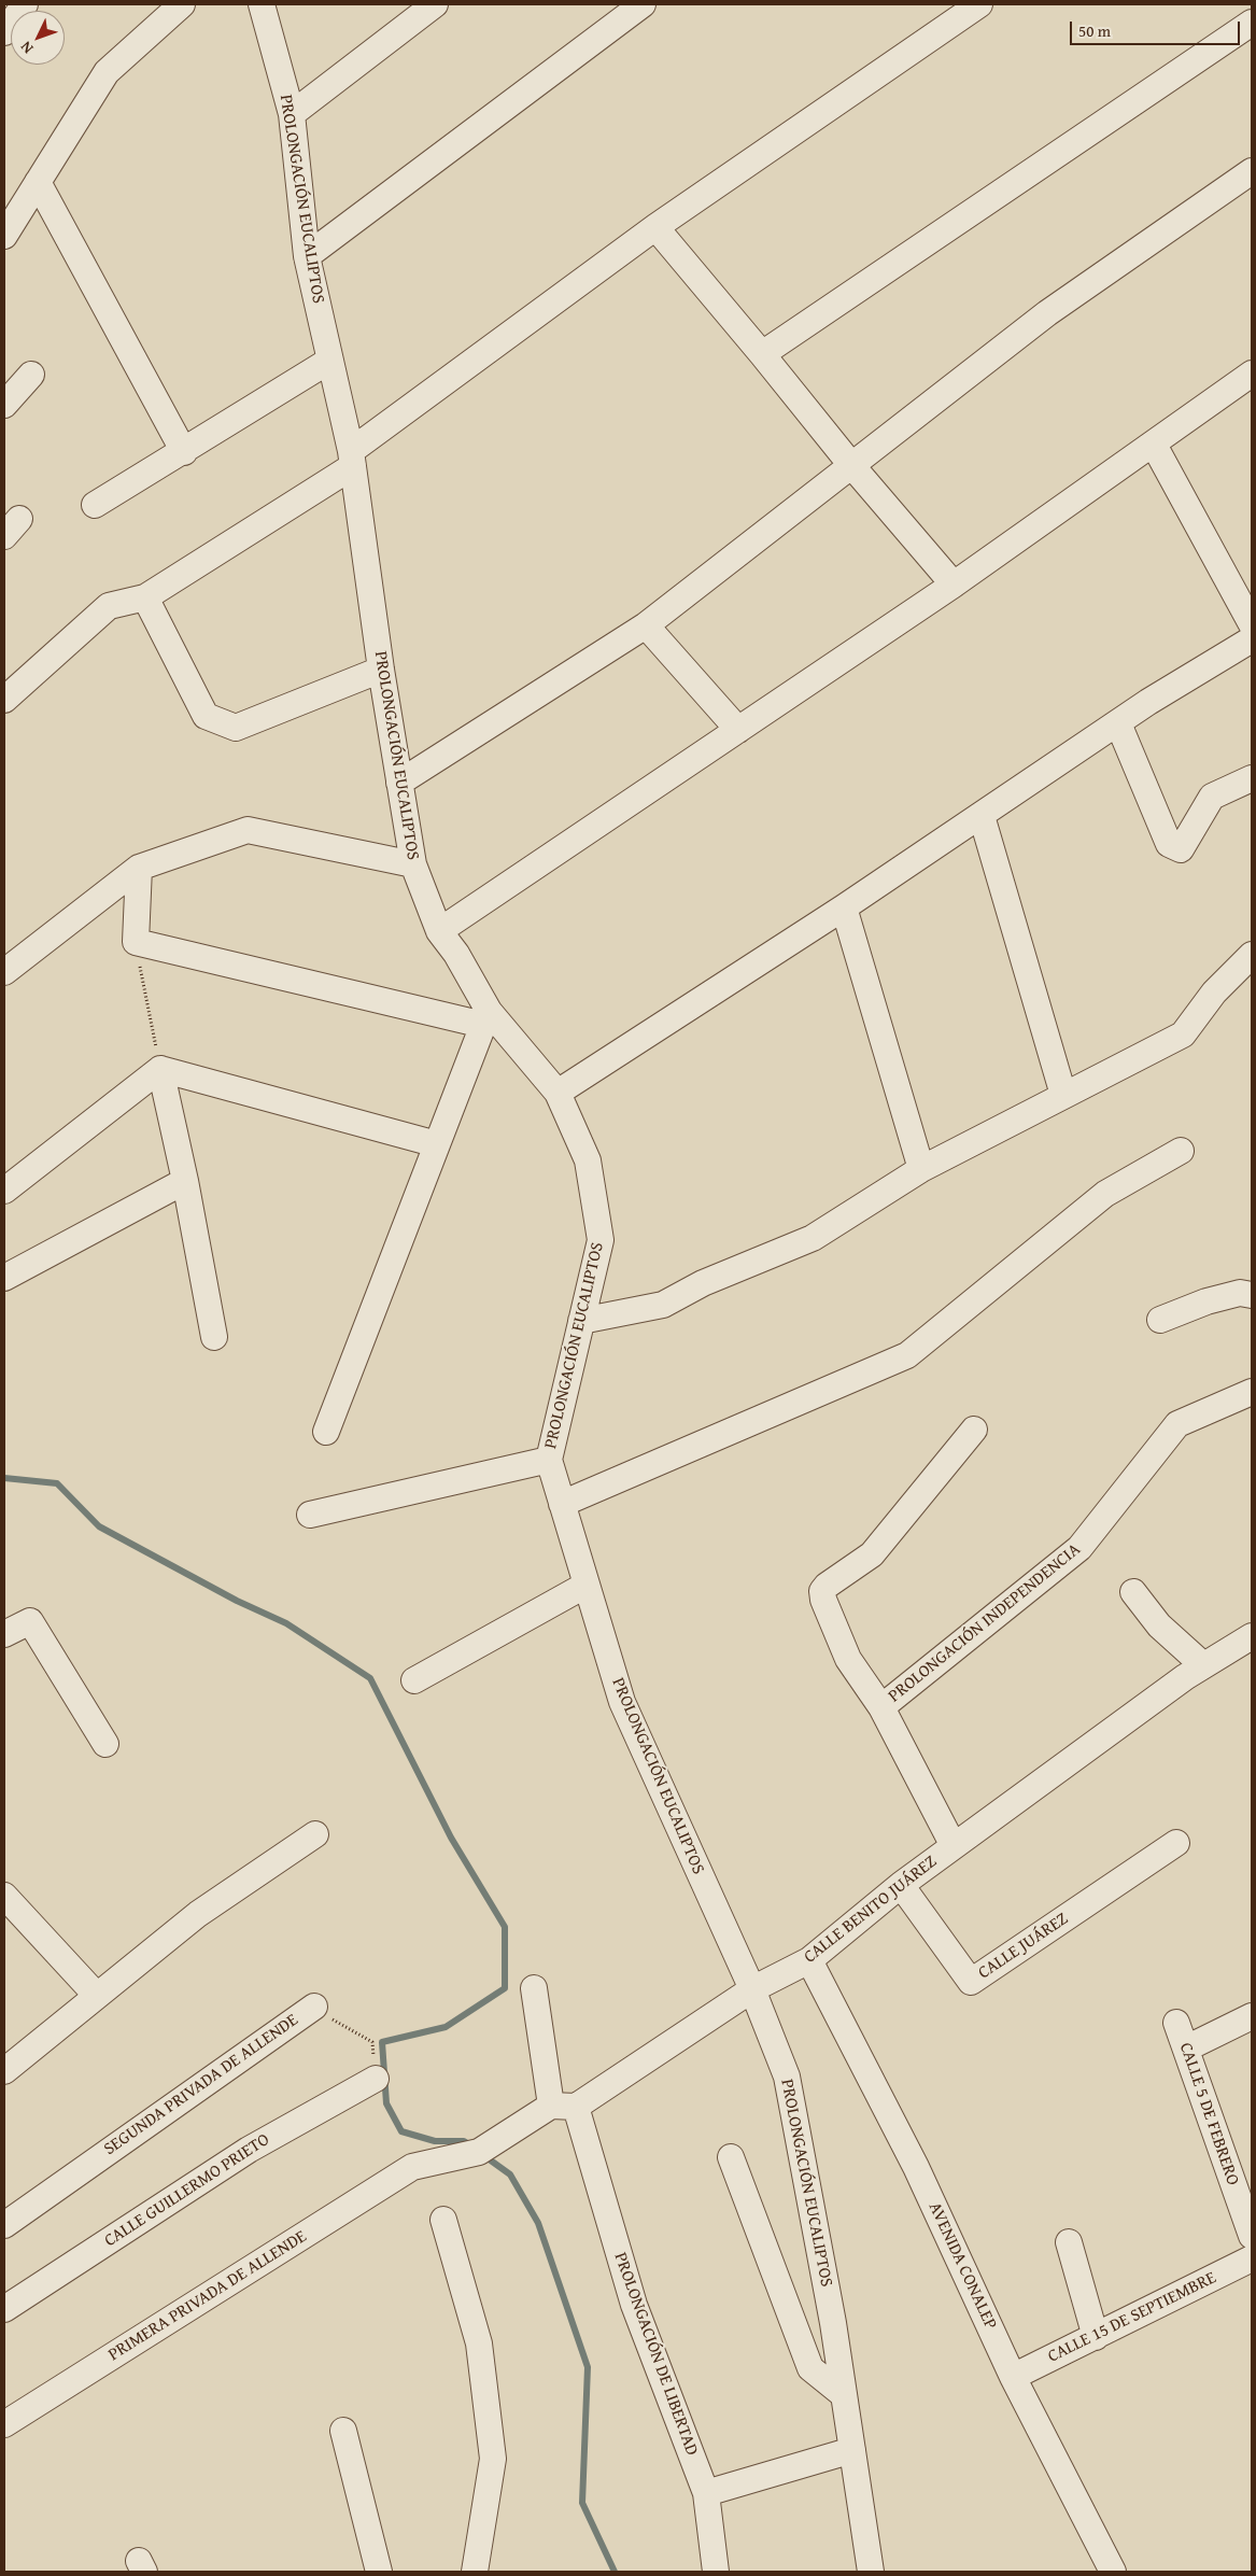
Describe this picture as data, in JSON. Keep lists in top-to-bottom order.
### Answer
{
  "streets": {
    "street": [
      "PROLONGACIÓN EUCALIPTOS",
      "PROLONGACIÓN INDEPENDENCIA",
      "CALLE BENITO JUÁREZ",
      "CALLE JUÁREZ",
      "SEGUNDA PRIVADA DE ALLENDE",
      "CALLE 5 DE FEBRERO",
      "CALLE GUILLERMO PRIETO",
      "AVENIDA CONALEP",
      "PRIMERA PRIVADA DE ALLENDE",
      "CALLE 15 DE SEPTIEMBRE",
      "PROLONGACIÓN DE LIBERTAD"
    ]
  },
  "crossings": [
    ["PROLONGACIÓN EUCALIPTOS", "CALLE BENITO JUÁREZ"],
    ["CALLE BENITO JUÁREZ", "CALLE JUÁREZ"],
    ["CALLE BENITO JUÁREZ", "AVENIDA CONALEP"],
    ["CALLE BENITO JUÁREZ", "PRIMERA PRIVADA DE ALLENDE"],
    ["CALLE BENITO JUÁREZ", "PROLONGACIÓN DE LIBERTAD"],
    ["SEGUNDA PRIVADA DE ALLENDE", "CALLE GUILLERMO PRIETO"],
    ["AVENIDA CONALEP", "CALLE 15 DE SEPTIEMBRE"]
  ],
  "scale_bar": "50 m",
  "north": "bottom left"
}
